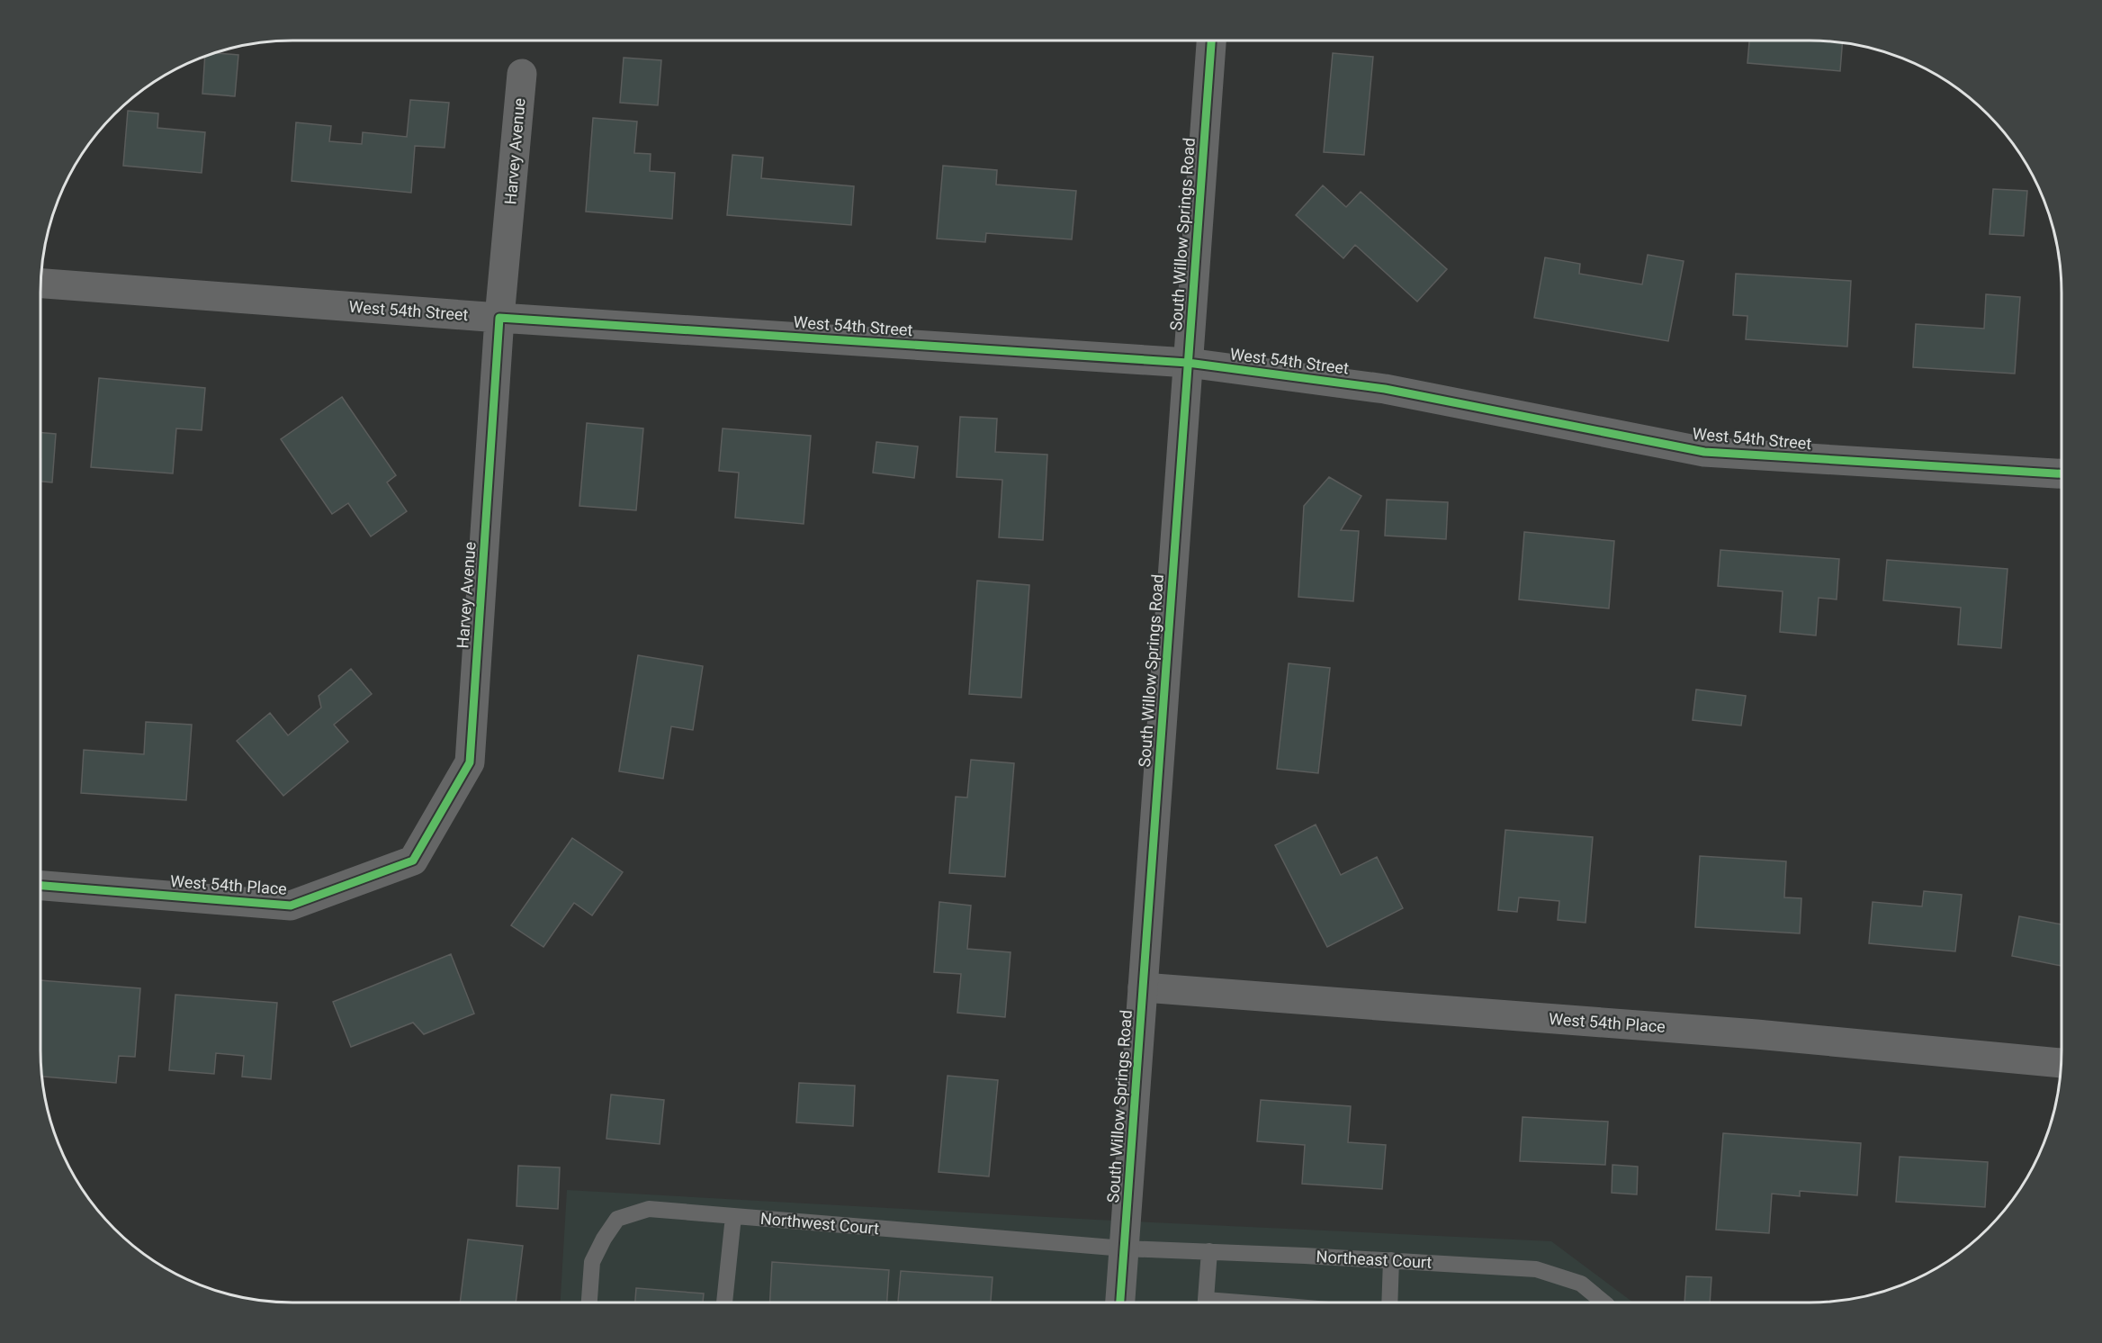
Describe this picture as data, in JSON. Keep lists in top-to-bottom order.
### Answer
{
  "streets": {
    "street": [
      "Harvey Avenue",
      "South Willow Springs Road",
      "West 54th Street",
      "West 54th Place"
    ],
    "lane": ["Northwest Court", "Northeast Court"]
  },
  "crossings": [
    ["Harvey Avenue", "West 54th Street"],
    ["Harvey Avenue", "West 54th Place"],
    ["South Willow Springs Road", "West 54th Street"],
    ["South Willow Springs Road", "West 54th Place"],
    ["South Willow Springs Road", "Northwest Court"],
    ["South Willow Springs Road", "Northeast Court"],
    ["Northwest Court", "Northeast Court"]
  ]
}
